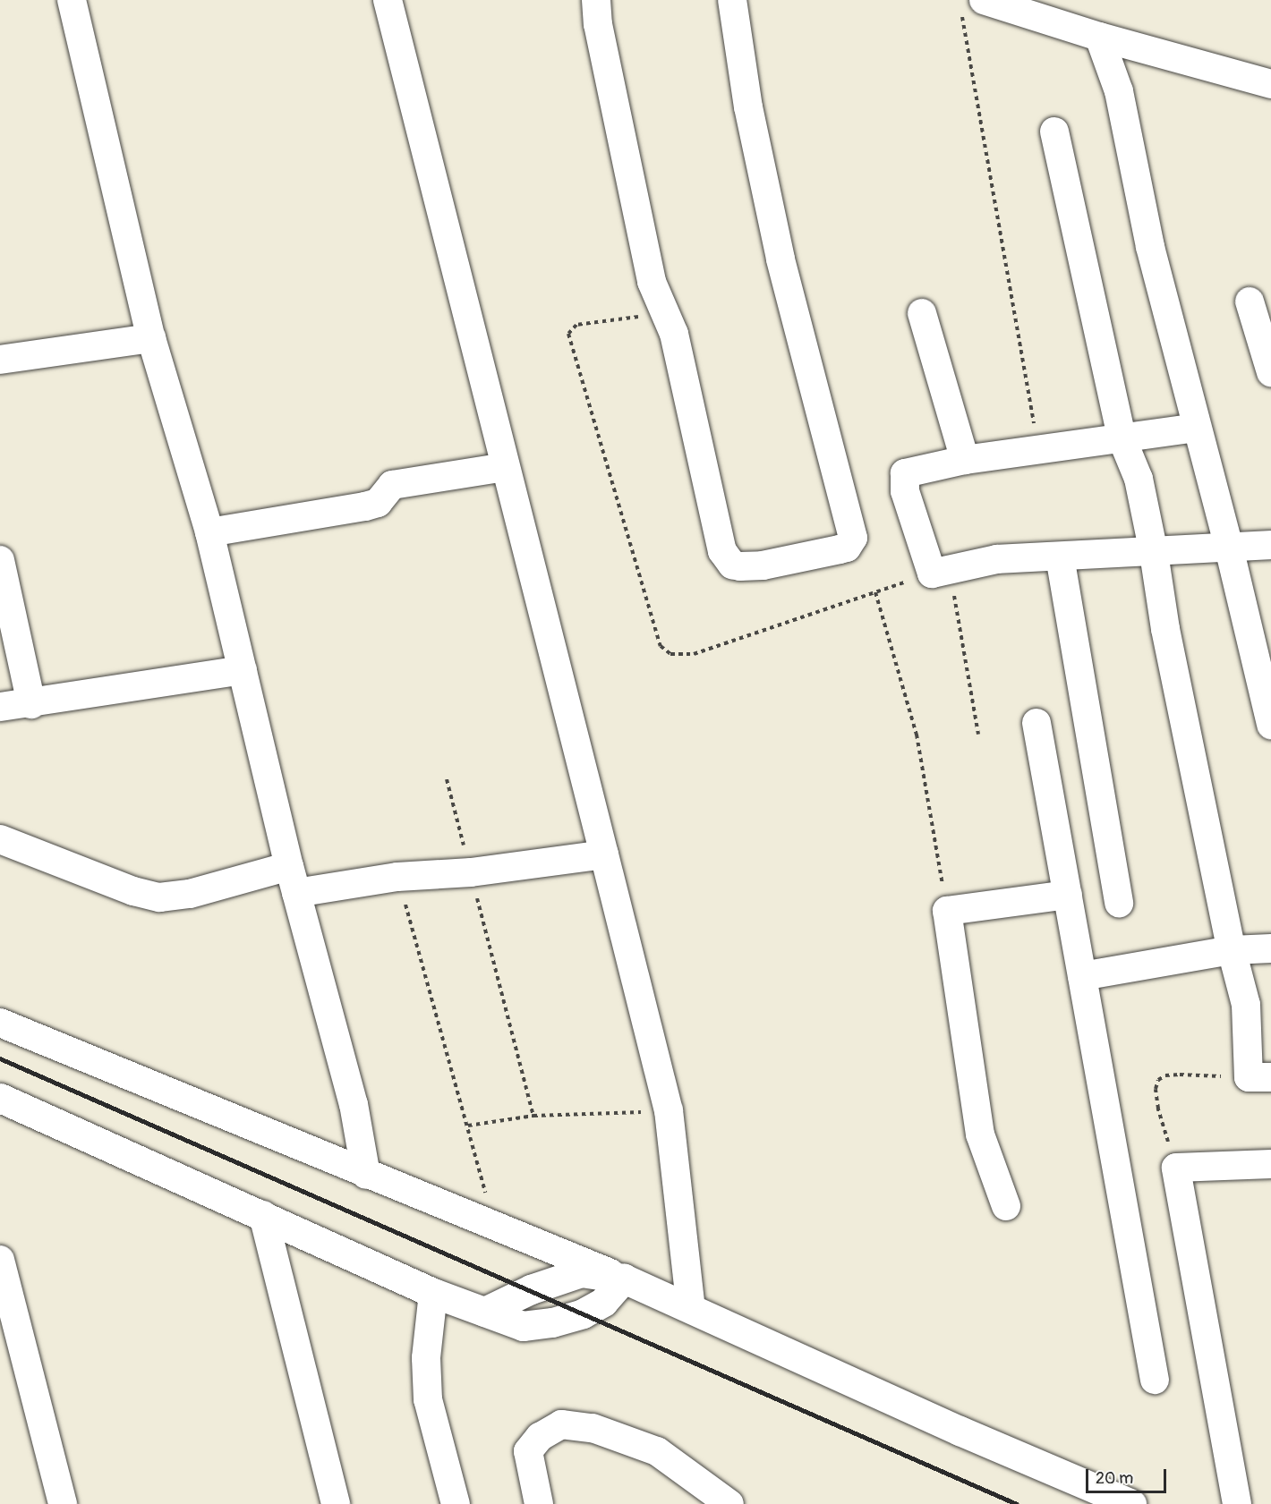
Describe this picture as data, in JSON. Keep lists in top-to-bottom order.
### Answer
{
  "scale_bar": "20 m"
}
